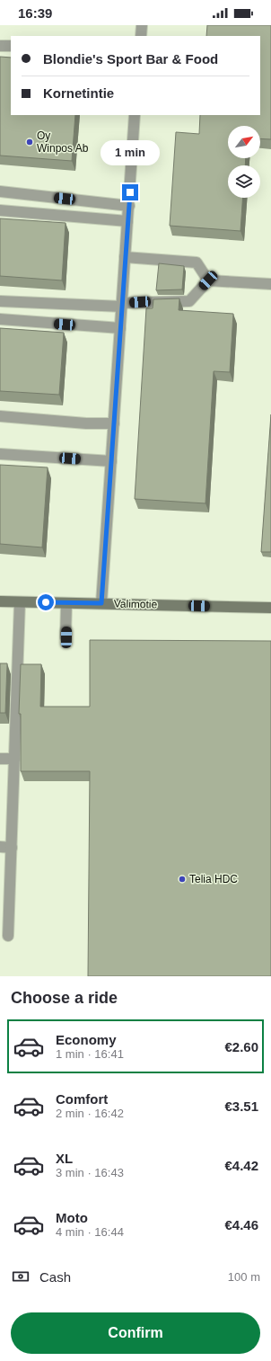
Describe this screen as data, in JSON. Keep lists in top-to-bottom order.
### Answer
{
  "streets": {
    "street": ["Valimotie"]
  },
  "places": ["Oy Winpos Ab", "Telia HDC"],
  "north": "top right",
  "page": {
    "status": "16:39",
    "banner": ["Blondie's Sport Bar & Food", "Kornetintie"],
    "bubble": "1 min",
    "heading": "Choose a ride",
    "list": [
      {
        "name": "Economy",
        "note": "1 min · 16:41",
        "value": "€2.60"
      },
      {
        "name": "Comfort",
        "note": "2 min · 16:42",
        "value": "€3.51"
      },
      {
        "name": "XL",
        "note": "3 min · 16:43",
        "value": "€4.42"
      },
      {
        "name": "Moto",
        "note": "4 min · 16:44",
        "value": "€4.46"
      }
    ],
    "pay": ["Cash", "100 m"],
    "buttons": "Confirm"
  }
}
